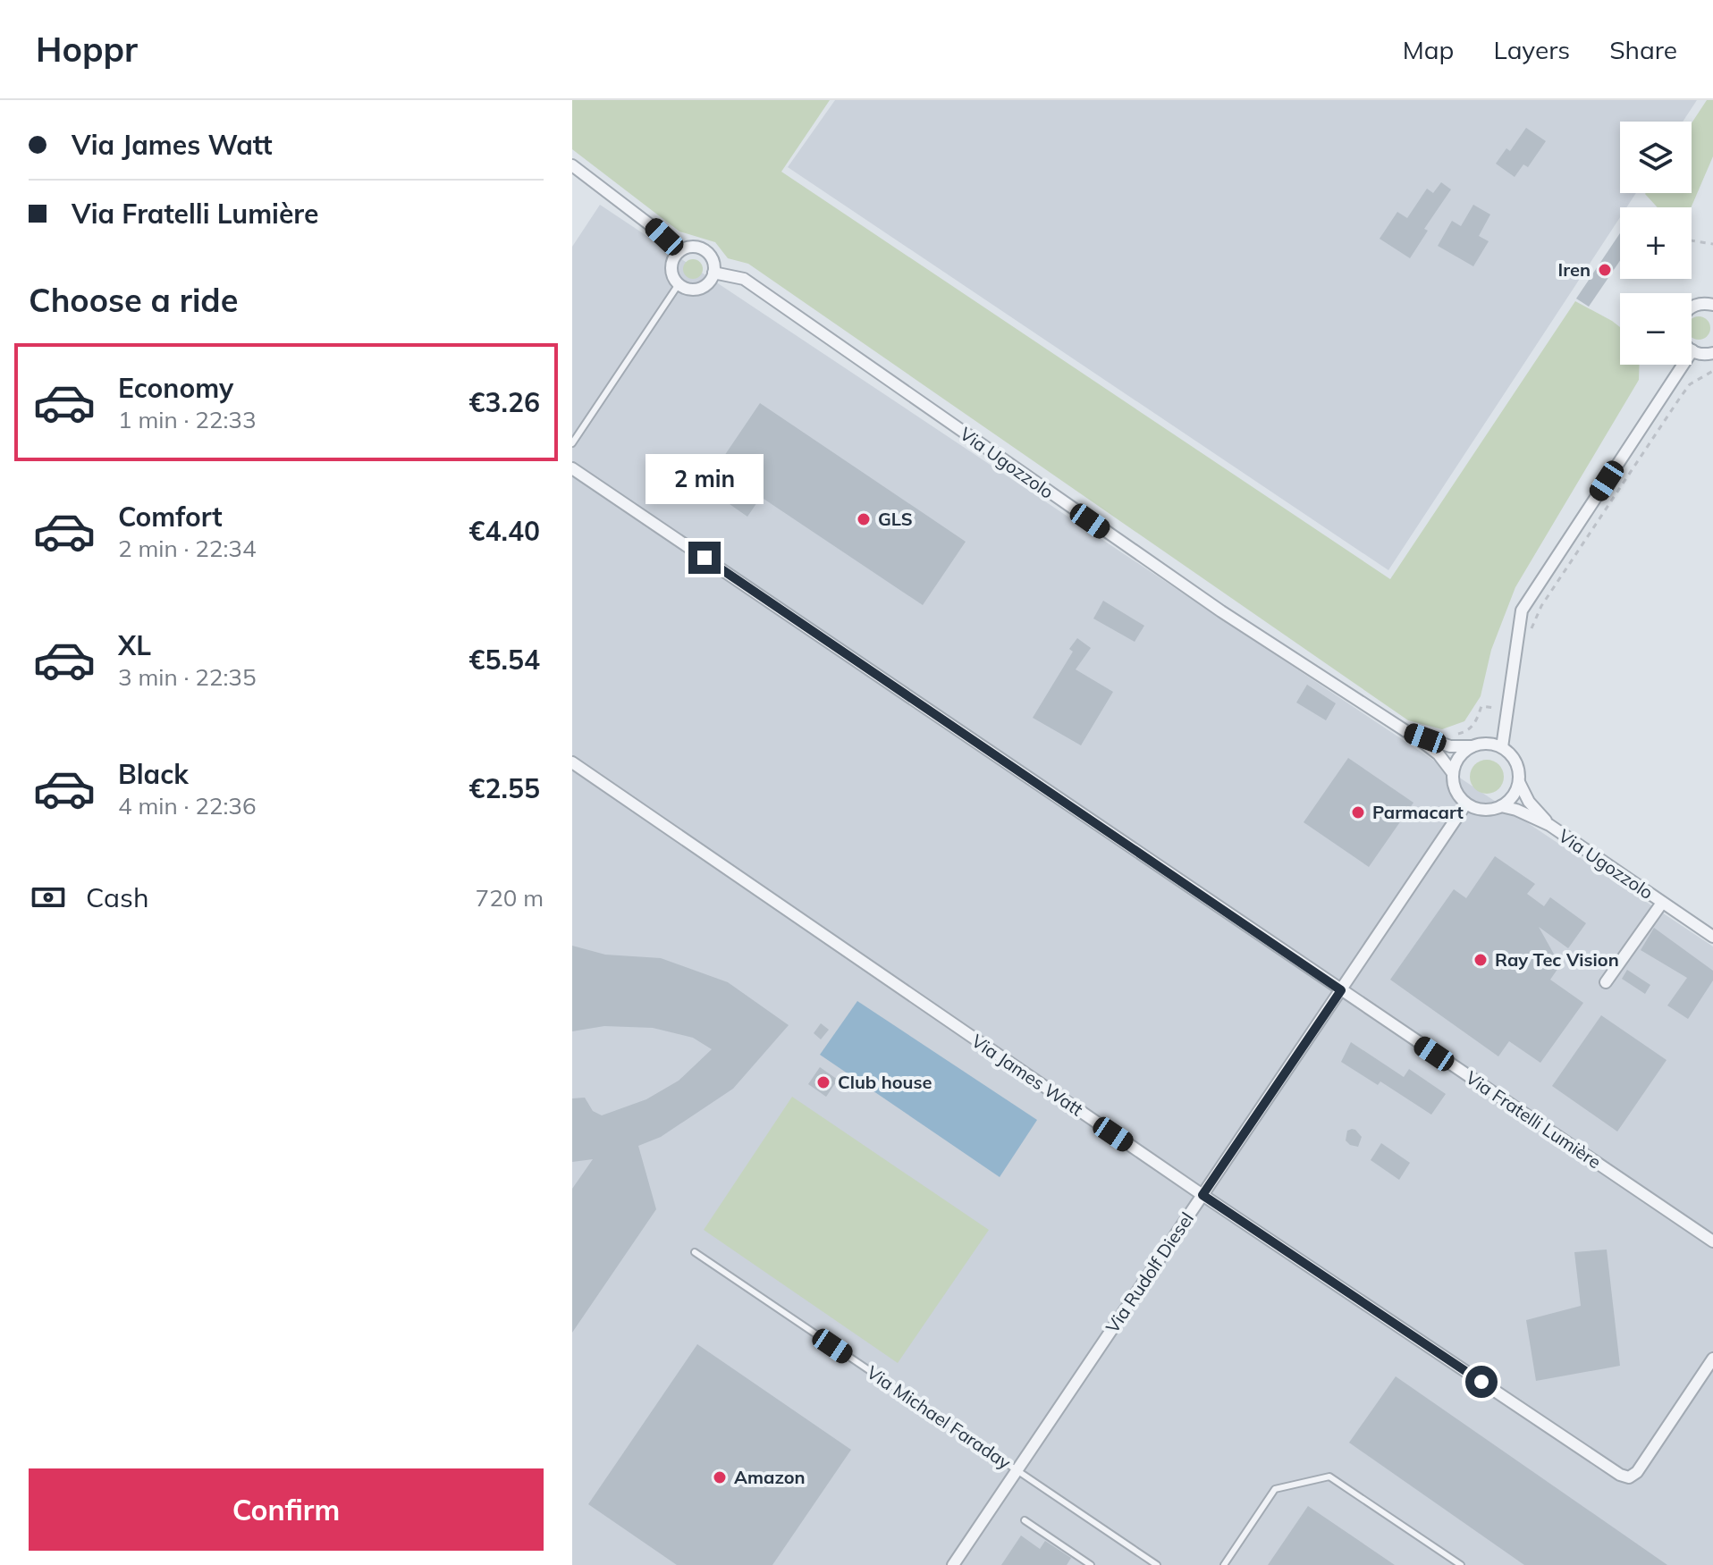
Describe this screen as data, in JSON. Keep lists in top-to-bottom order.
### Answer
{
  "streets": {
    "street": [
      "Via Ugozzolo",
      "Via James Watt",
      "Via Fratelli Lumière",
      "Via Rudolf Diesel"
    ],
    "lane": ["Via Michael Faraday"]
  },
  "crossings": [
    ["Via Ugozzolo", "Via Rudolf Diesel"],
    ["Via James Watt", "Via Rudolf Diesel"],
    ["Via Fratelli Lumière", "Via Rudolf Diesel"],
    ["Via Rudolf Diesel", "Via Michael Faraday"]
  ],
  "places": [
    "Iren",
    "GLS",
    "Parmacart",
    "Ray Tec Vision",
    "Club house",
    "Amazon"
  ],
  "page": {
    "header": "Hoppr",
    "nav": ["Map", "Layers", "Share"],
    "banner": ["Via James Watt", "Via Fratelli Lumière"],
    "map_buttons": ["+", "−"],
    "heading": "Choose a ride",
    "list": [
      {
        "name": "Economy",
        "note": "1 min · 22:33",
        "value": "€3.26"
      },
      {
        "name": "Comfort",
        "note": "2 min · 22:34",
        "value": "€4.40"
      },
      {
        "name": "XL",
        "note": "3 min · 22:35",
        "value": "€5.54"
      },
      {
        "name": "Black",
        "note": "4 min · 22:36",
        "value": "€2.55"
      }
    ],
    "bubble": "2 min",
    "pay": ["Cash", "720 m"],
    "buttons": "Confirm"
  }
}
